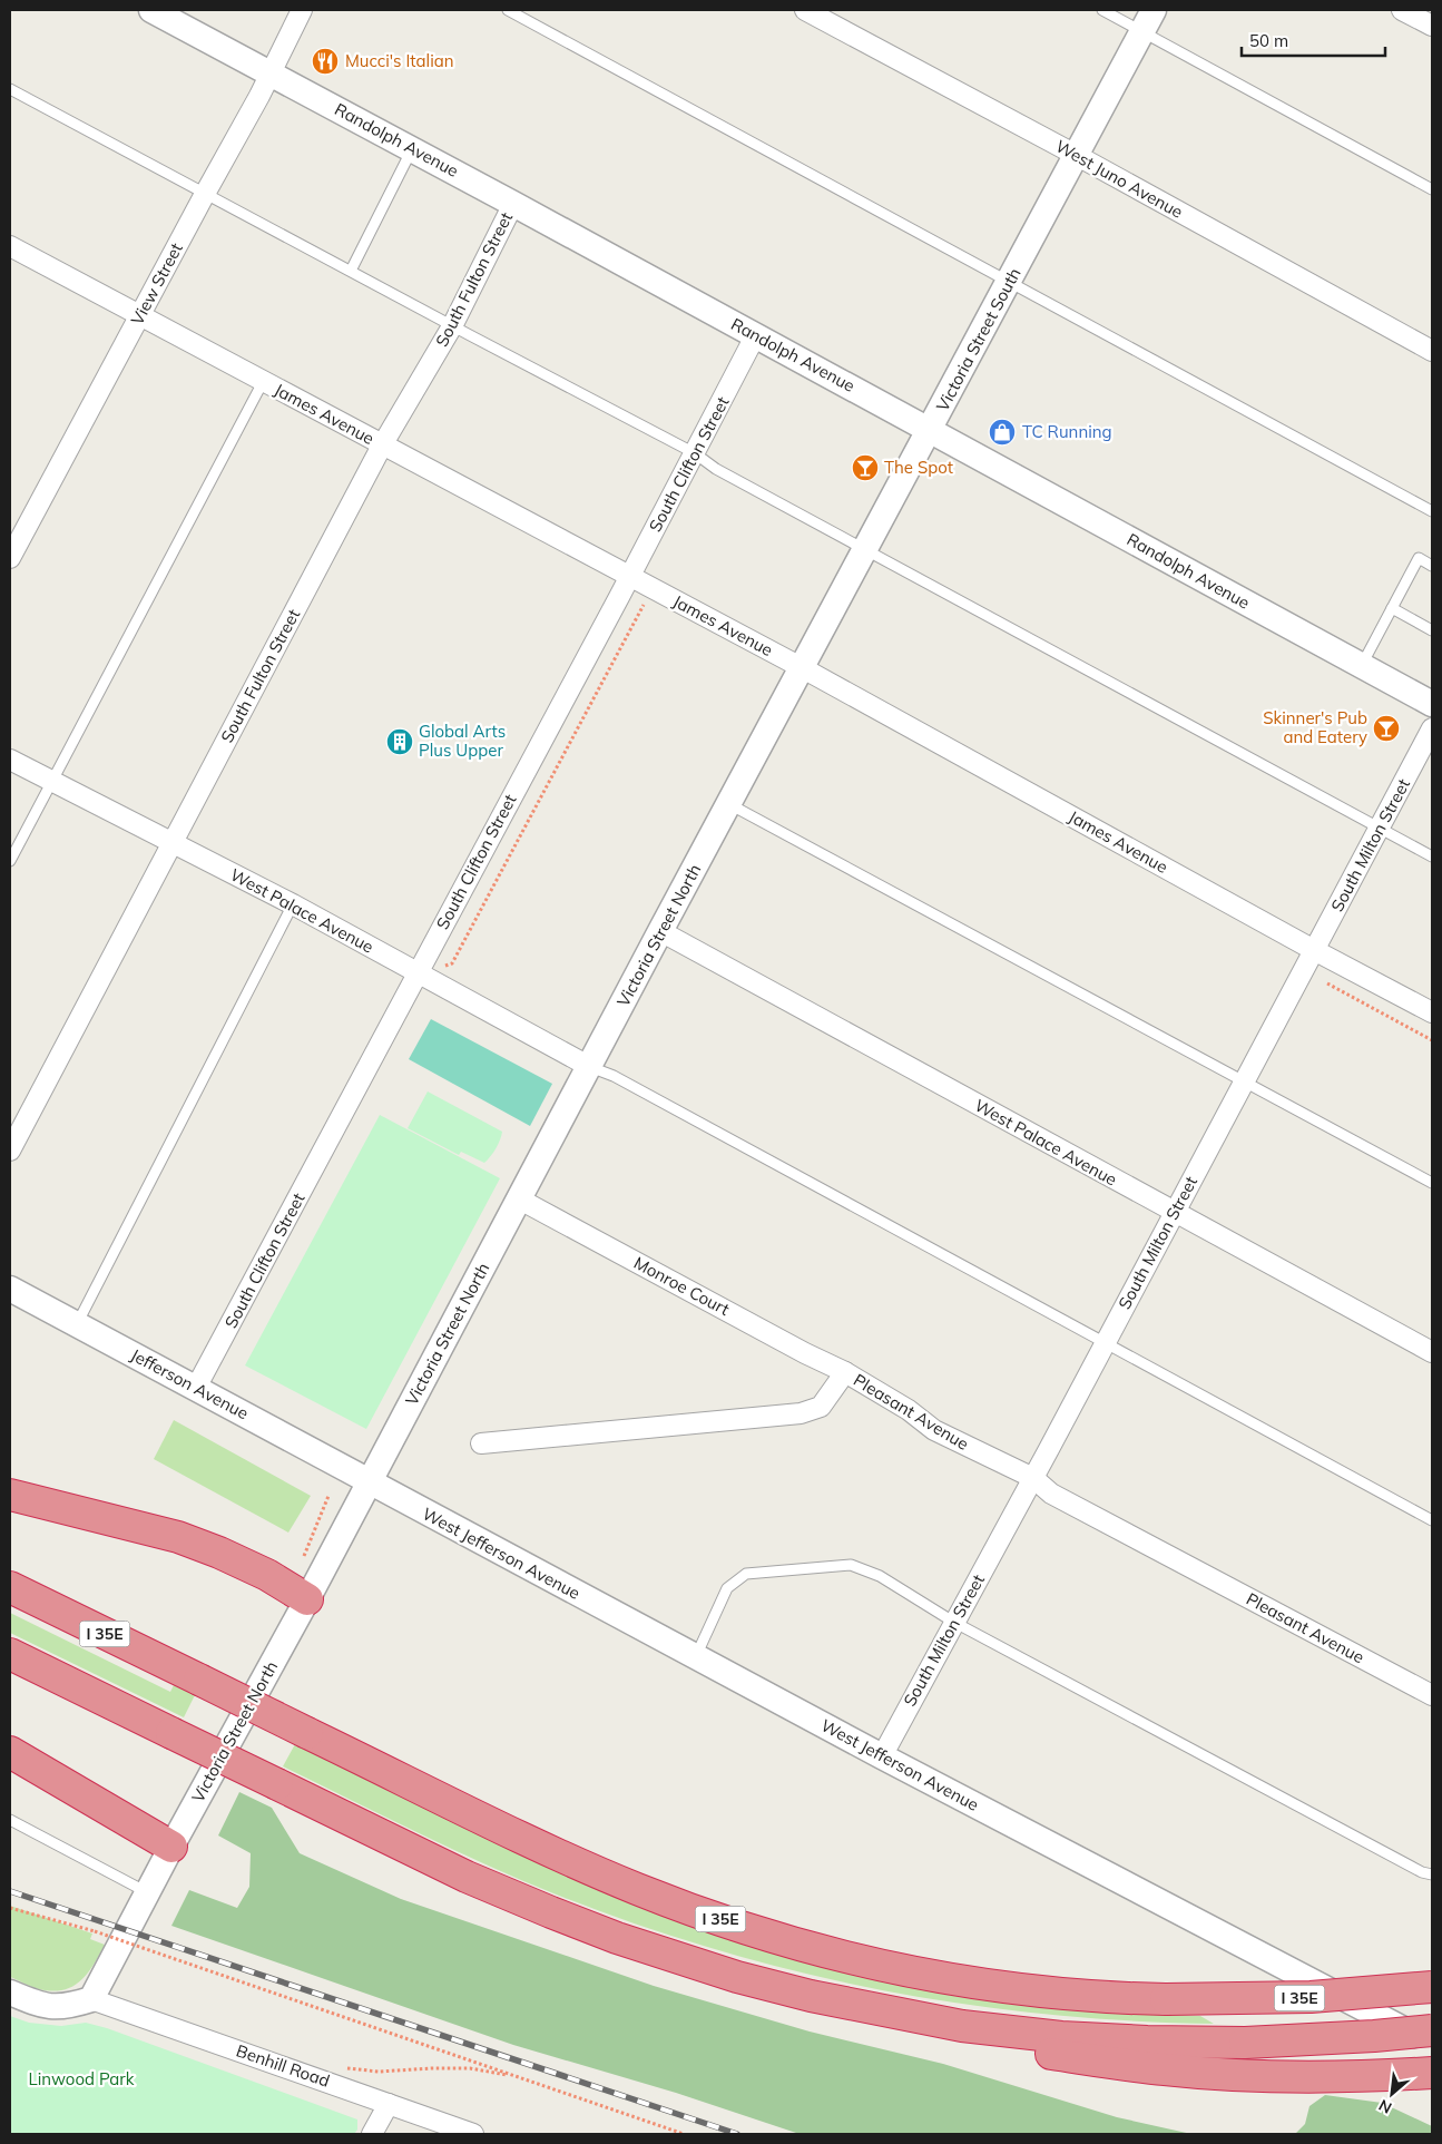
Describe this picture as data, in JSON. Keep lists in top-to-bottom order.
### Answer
{
  "streets": {
    "highway": ["I 35E"],
    "street": [
      "Randolph Avenue",
      "West Juno Avenue",
      "South Fulton Street",
      "View Street",
      "Victoria Street South",
      "James Avenue",
      "South Clifton Street",
      "South Milton Street",
      "West Palace Avenue",
      "Victoria Street North",
      "Monroe Court",
      "Jefferson Avenue",
      "Pleasant Avenue",
      "West Jefferson Avenue",
      "Benhill Road"
    ]
  },
  "crossings": [
    ["Randolph Avenue", "South Fulton Street"],
    ["Randolph Avenue", "View Street"],
    ["Randolph Avenue", "Victoria Street South"],
    ["Randolph Avenue", "South Clifton Street"],
    ["West Juno Avenue", "Victoria Street South"],
    ["South Fulton Street", "James Avenue"],
    ["South Fulton Street", "West Palace Avenue"],
    ["View Street", "James Avenue"],
    ["Victoria Street South", "James Avenue"],
    ["Victoria Street South", "Victoria Street North"],
    ["James Avenue", "South Clifton Street"],
    ["James Avenue", "South Milton Street"],
    ["James Avenue", "Victoria Street North"],
    ["South Clifton Street", "West Palace Avenue"],
    ["South Clifton Street", "Jefferson Avenue"],
    ["South Milton Street", "West Palace Avenue"],
    ["South Milton Street", "Pleasant Avenue"],
    ["South Milton Street", "West Jefferson Avenue"],
    ["West Palace Avenue", "Victoria Street North"],
    ["Victoria Street North", "Monroe Court"],
    ["Victoria Street North", "Jefferson Avenue"],
    ["Victoria Street North", "West Jefferson Avenue"],
    ["Victoria Street North", "Benhill Road"],
    ["Monroe Court", "Pleasant Avenue"],
    ["Jefferson Avenue", "West Jefferson Avenue"]
  ],
  "parks": ["Linwood Park"],
  "places": {
    "restaurant": ["Mucci's Italian"],
    "shop": ["TC Running"],
    "bar": ["The Spot", "Skinner's Pub and Eatery"],
    "building": ["Global Arts Plus Upper"]
  },
  "scale_bar": "50 m",
  "north": "bottom left"
}
